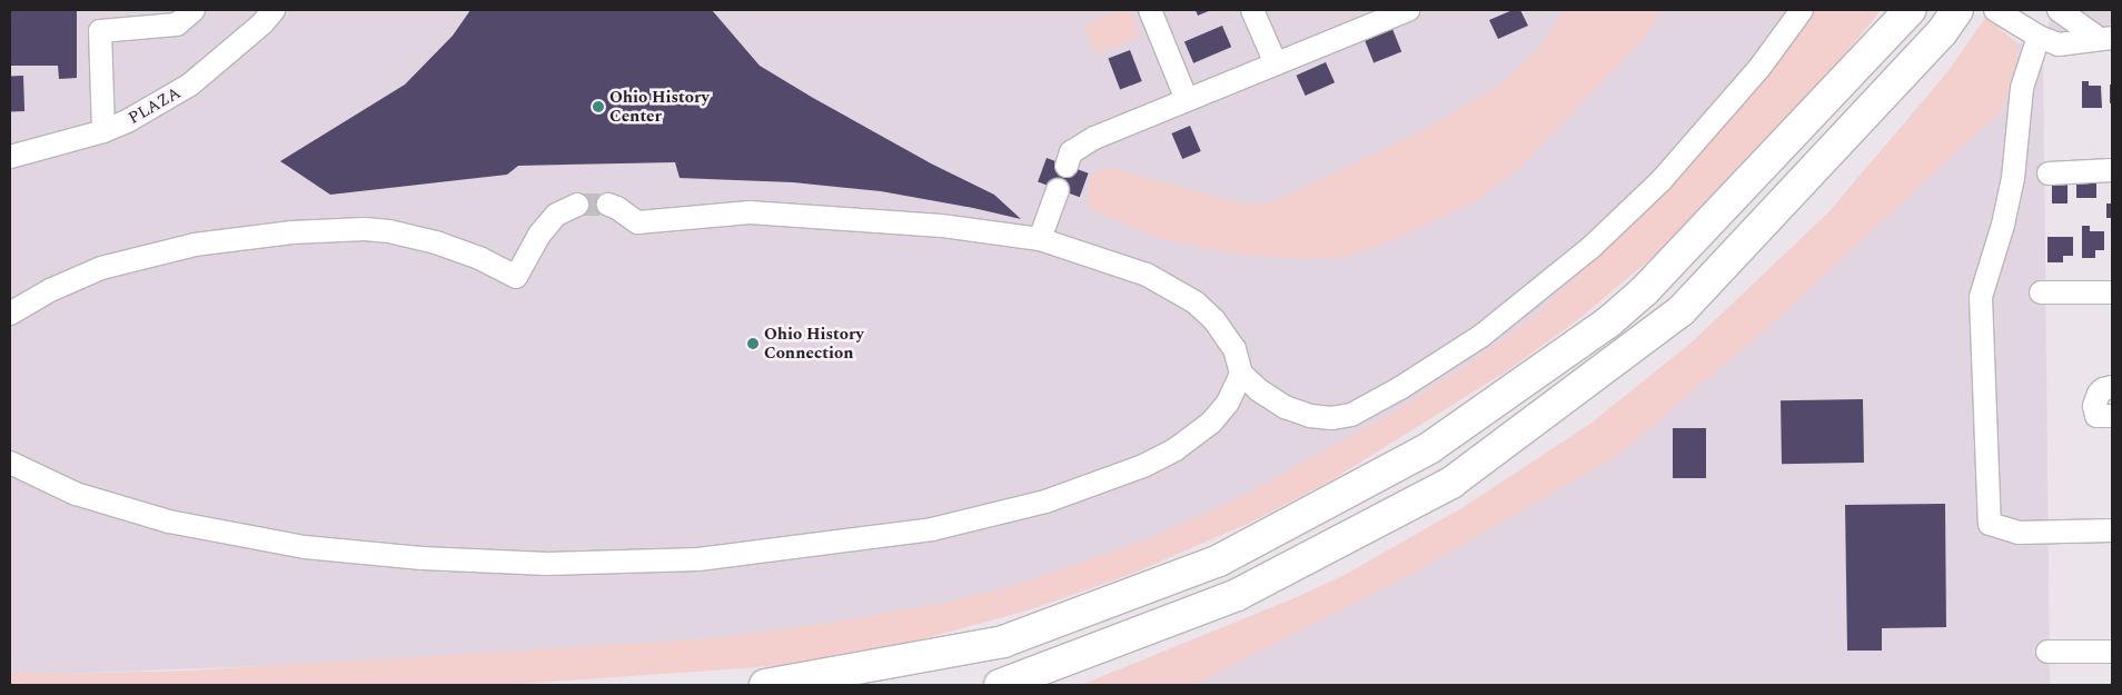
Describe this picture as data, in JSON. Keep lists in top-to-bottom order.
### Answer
{
  "streets": {
    "street": ["PLAZA"]
  },
  "places": ["Ohio History Center", "Ohio History Connection"]
}
